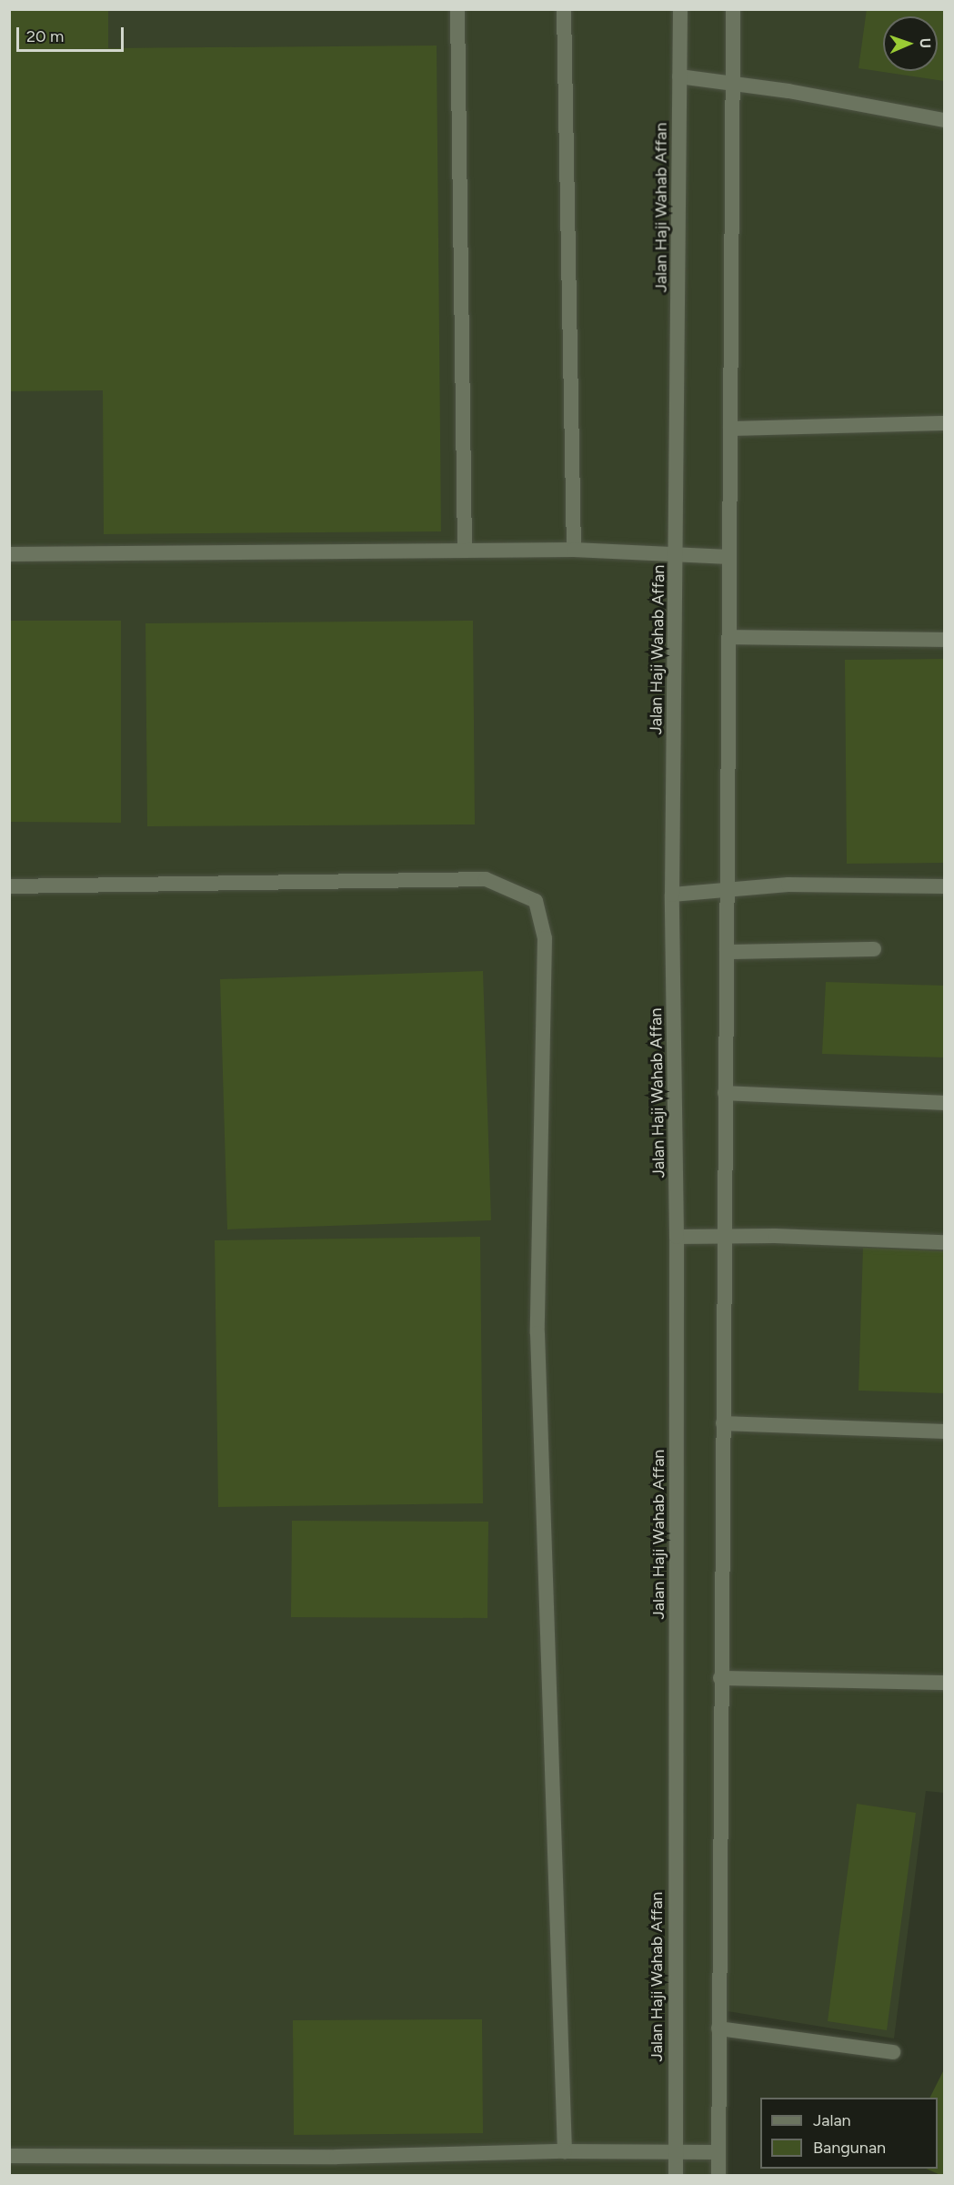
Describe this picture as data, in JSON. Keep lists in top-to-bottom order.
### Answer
{
  "streets": {
    "street": ["Jalan Haji Wahab Affan"]
  },
  "legend": ["Jalan", "Bangunan"],
  "scale_bar": "20 m",
  "north": "right"
}
